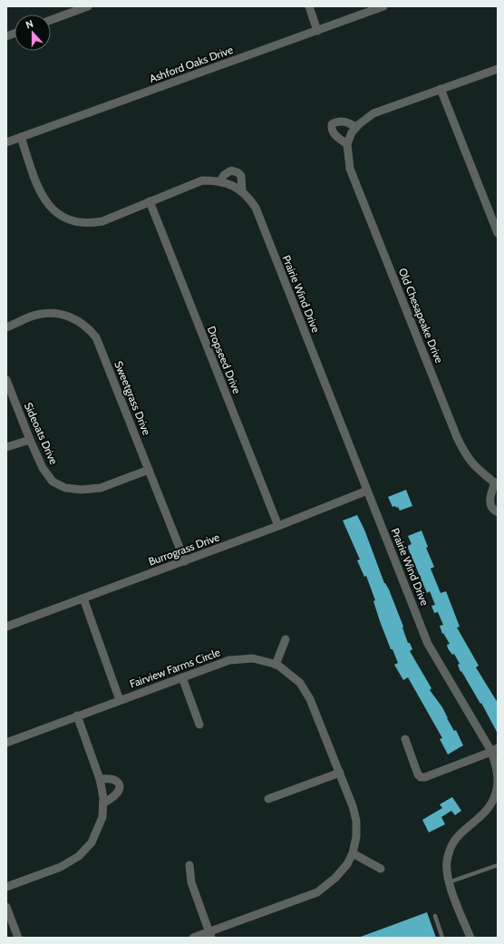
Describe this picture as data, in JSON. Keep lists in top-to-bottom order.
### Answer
{
  "streets": {
    "street": [
      "Ashford Oaks Drive",
      "Prairie Wind Drive",
      "Old Chesapeake Drive",
      "Dropseed Drive",
      "Sweetgrass Drive",
      "Sideoats Drive",
      "Burrograss Drive",
      "Fairview Farms Circle"
    ]
  },
  "crossings": [
    ["Ashford Oaks Drive", "Prairie Wind Drive"],
    ["Prairie Wind Drive", "Dropseed Drive"],
    ["Prairie Wind Drive", "Burrograss Drive"],
    ["Dropseed Drive", "Burrograss Drive"],
    ["Sweetgrass Drive", "Sideoats Drive"],
    ["Sweetgrass Drive", "Burrograss Drive"]
  ],
  "north": "top"
}
